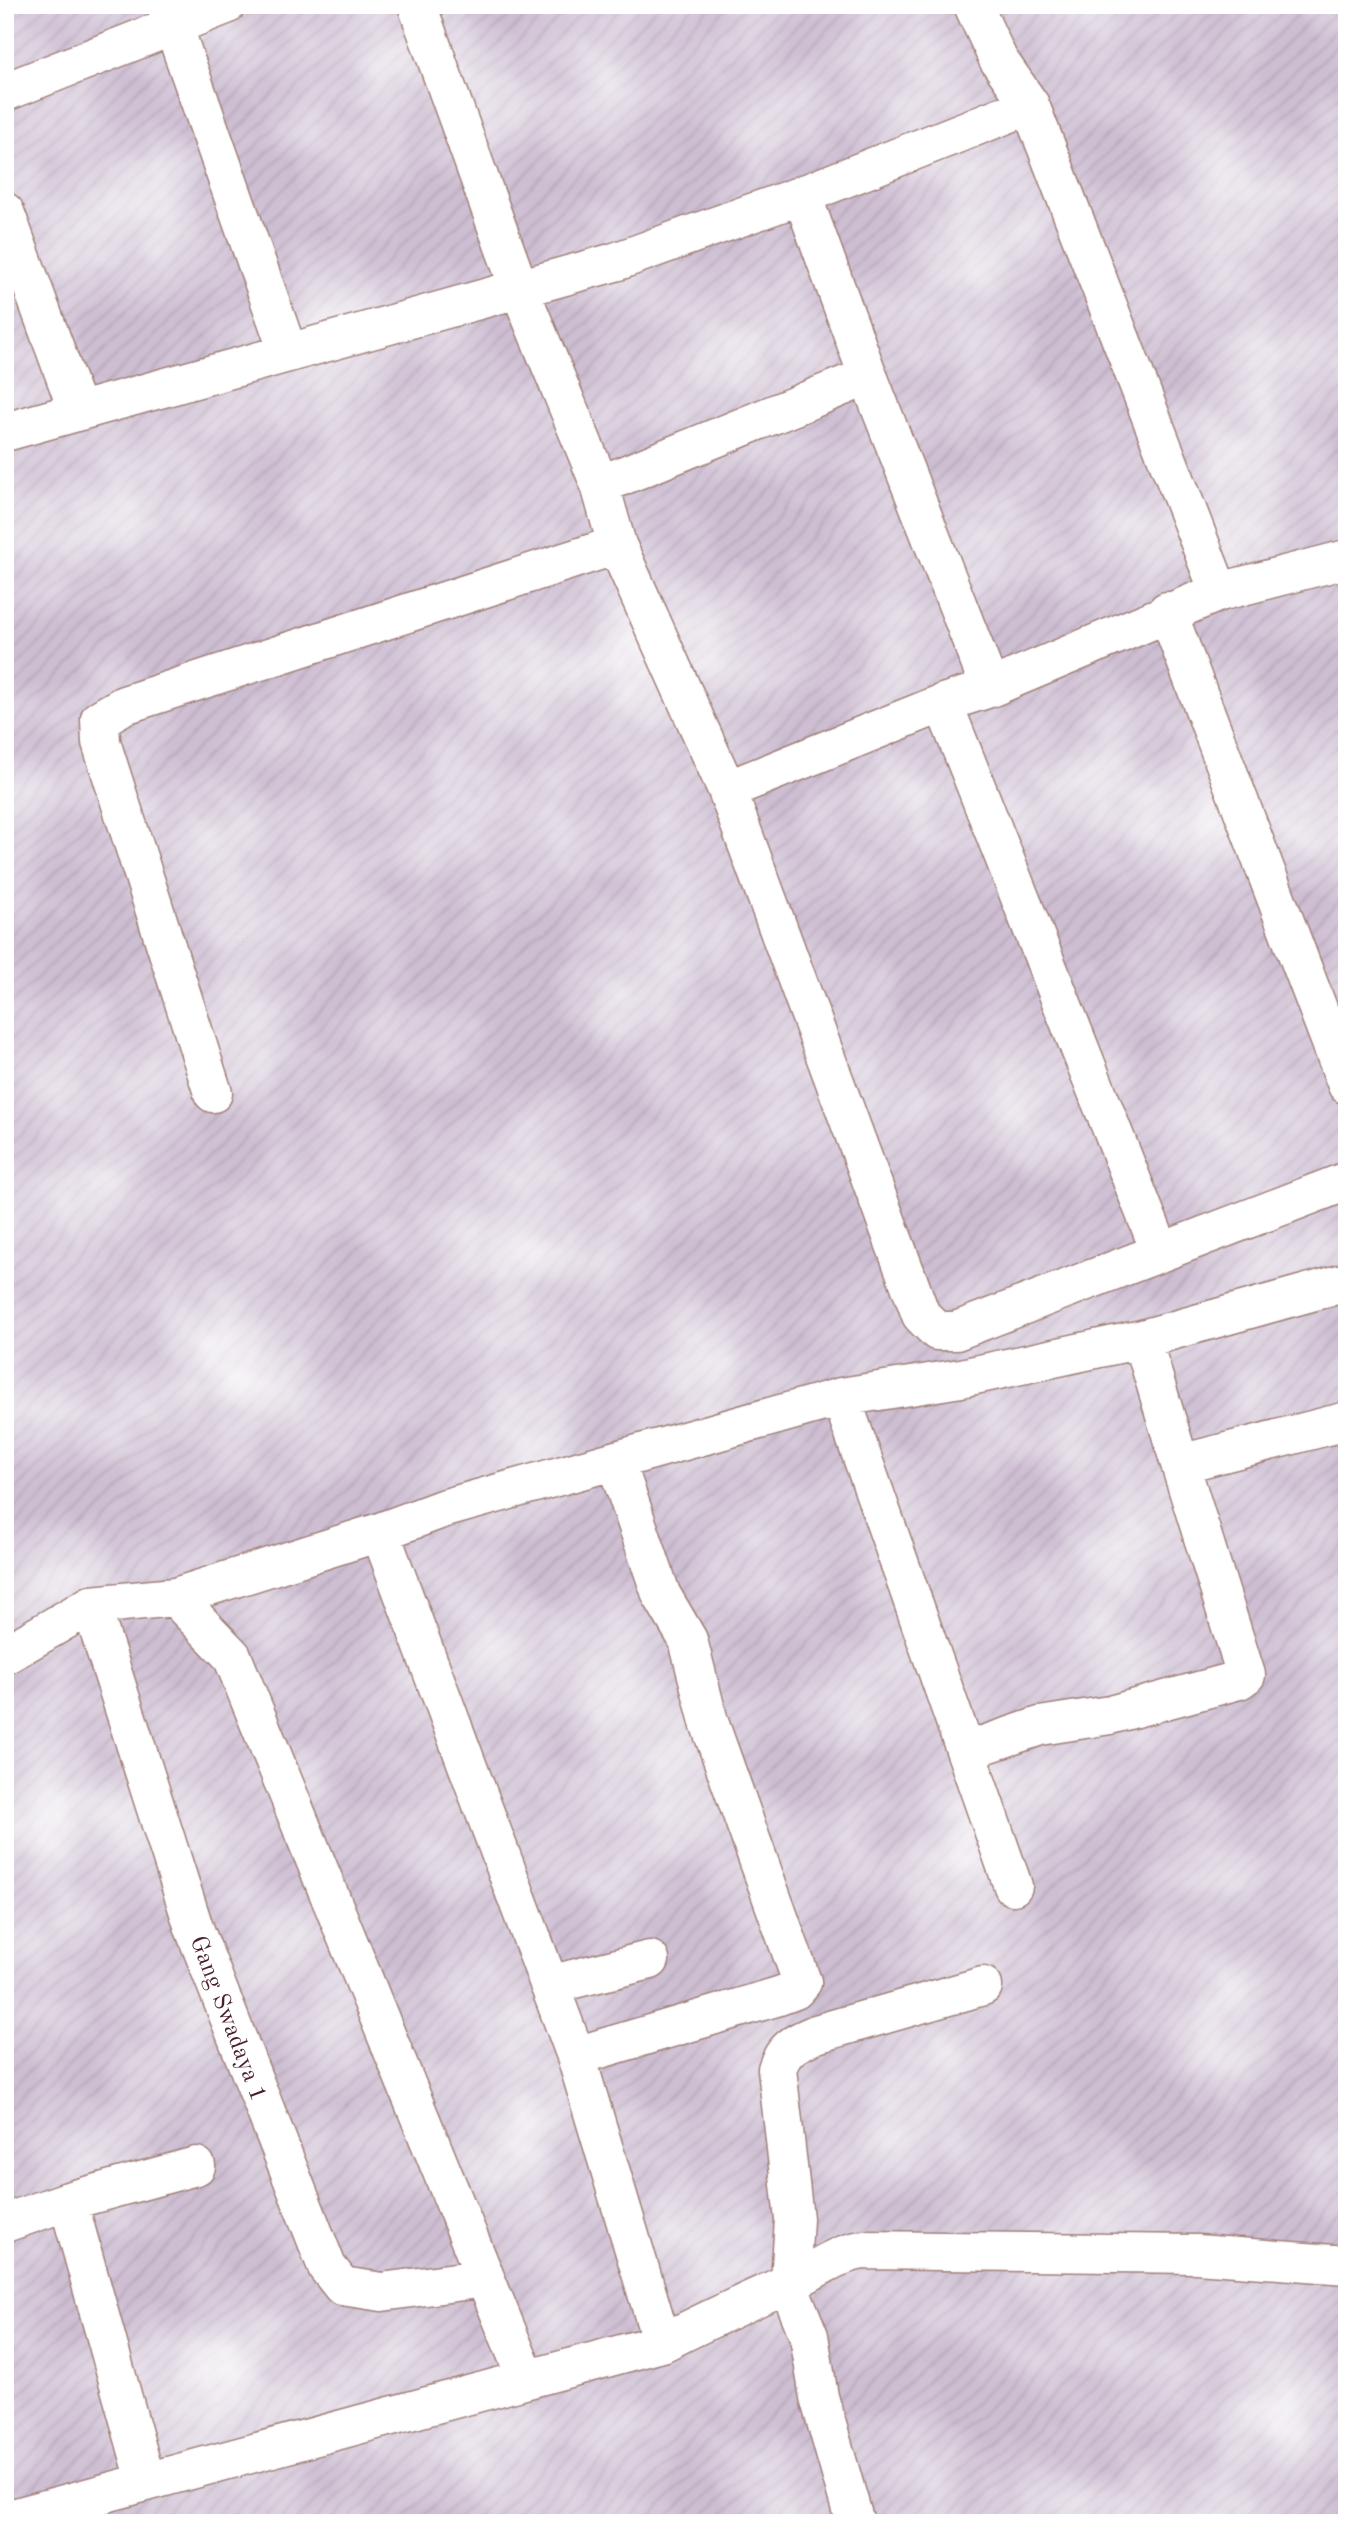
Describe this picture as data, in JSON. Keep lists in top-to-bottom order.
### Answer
{
  "streets": {
    "street": ["Gang Swadaya 1"]
  }
}
